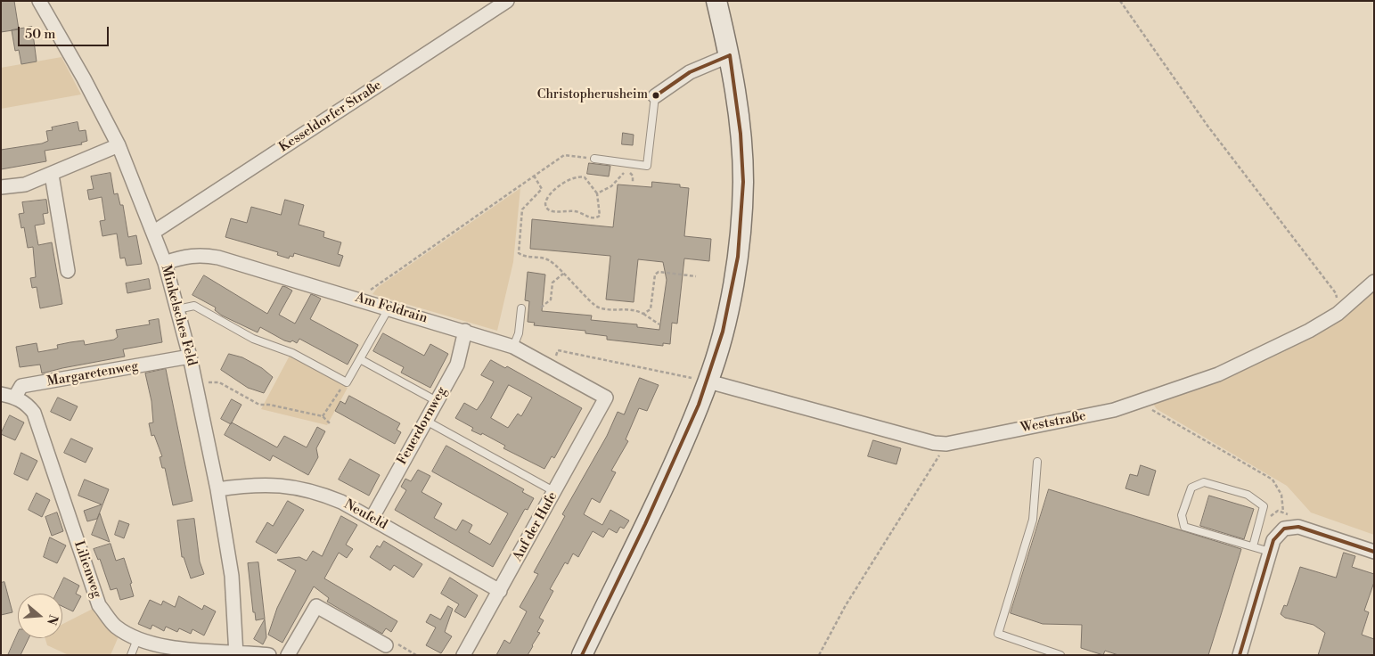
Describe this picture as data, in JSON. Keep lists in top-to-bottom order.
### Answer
{
  "streets": {
    "street": [
      "Kesseldorfer Straße",
      "Am Feldrain",
      "Minkelsches Feld",
      "Margaretenweg",
      "Weststraße",
      "Feuerdornweg",
      "Neufeld",
      "Auf der Hufe",
      "Lilienweg"
    ]
  },
  "crossings": [
    ["Kesseldorfer Straße", "Minkelsches Feld"],
    ["Am Feldrain", "Minkelsches Feld"],
    ["Am Feldrain", "Feuerdornweg"],
    ["Am Feldrain", "Auf der Hufe"],
    ["Minkelsches Feld", "Margaretenweg"],
    ["Minkelsches Feld", "Neufeld"],
    ["Minkelsches Feld", "Lilienweg"],
    ["Margaretenweg", "Lilienweg"],
    ["Feuerdornweg", "Neufeld"],
    ["Neufeld", "Auf der Hufe"]
  ],
  "places": ["Christopherusheim"],
  "scale_bar": "50 m",
  "north": "right"
}
